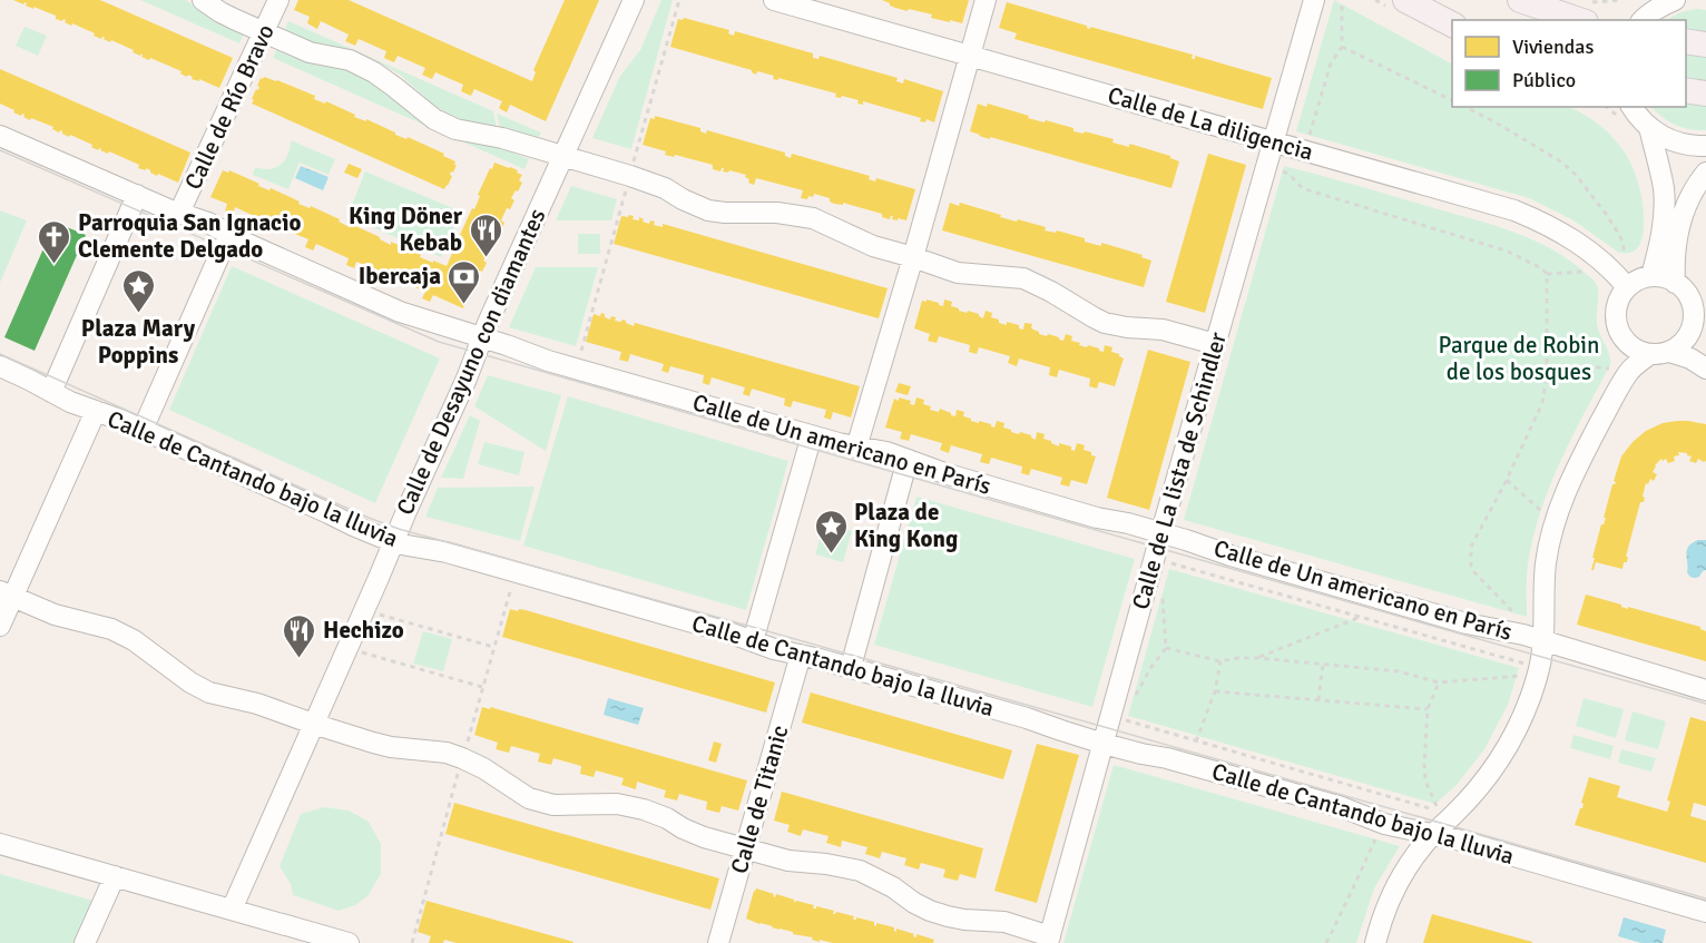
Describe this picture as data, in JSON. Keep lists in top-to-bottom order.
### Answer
{
  "streets": {
    "street": [
      "Calle de Río Bravo",
      "Calle de La diligencia",
      "Calle de Desayuno con diamantes",
      "Calle de Un americano en París",
      "Calle de La lista de Schindler",
      "Calle de Cantando bajo la lluvia",
      "Calle de Titanic"
    ]
  },
  "crossings": [
    ["Calle de Río Bravo", "Calle de Un americano en París"],
    ["Calle de La diligencia", "Calle de La lista de Schindler"],
    ["Calle de Desayuno con diamantes", "Calle de Un americano en París"],
    ["Calle de Desayuno con diamantes", "Calle de Cantando bajo la lluvia"],
    ["Calle de Un americano en París", "Calle de La lista de Schindler"],
    ["Calle de La lista de Schindler", "Calle de Cantando bajo la lluvia"],
    ["Calle de Cantando bajo la lluvia", "Calle de Titanic"]
  ],
  "parks": ["Parque de Robin de los bosques"],
  "places": {
    "restaurant": ["King Döner Kebab", "Hechizo"],
    "church": ["Parroquia San Ignacio Clemente Delgado"],
    "bank": ["Ibercaja"],
    "place": ["Plaza Mary Poppins", "Plaza de King Kong"]
  },
  "legend": ["Viviendas", "Público"]
}
